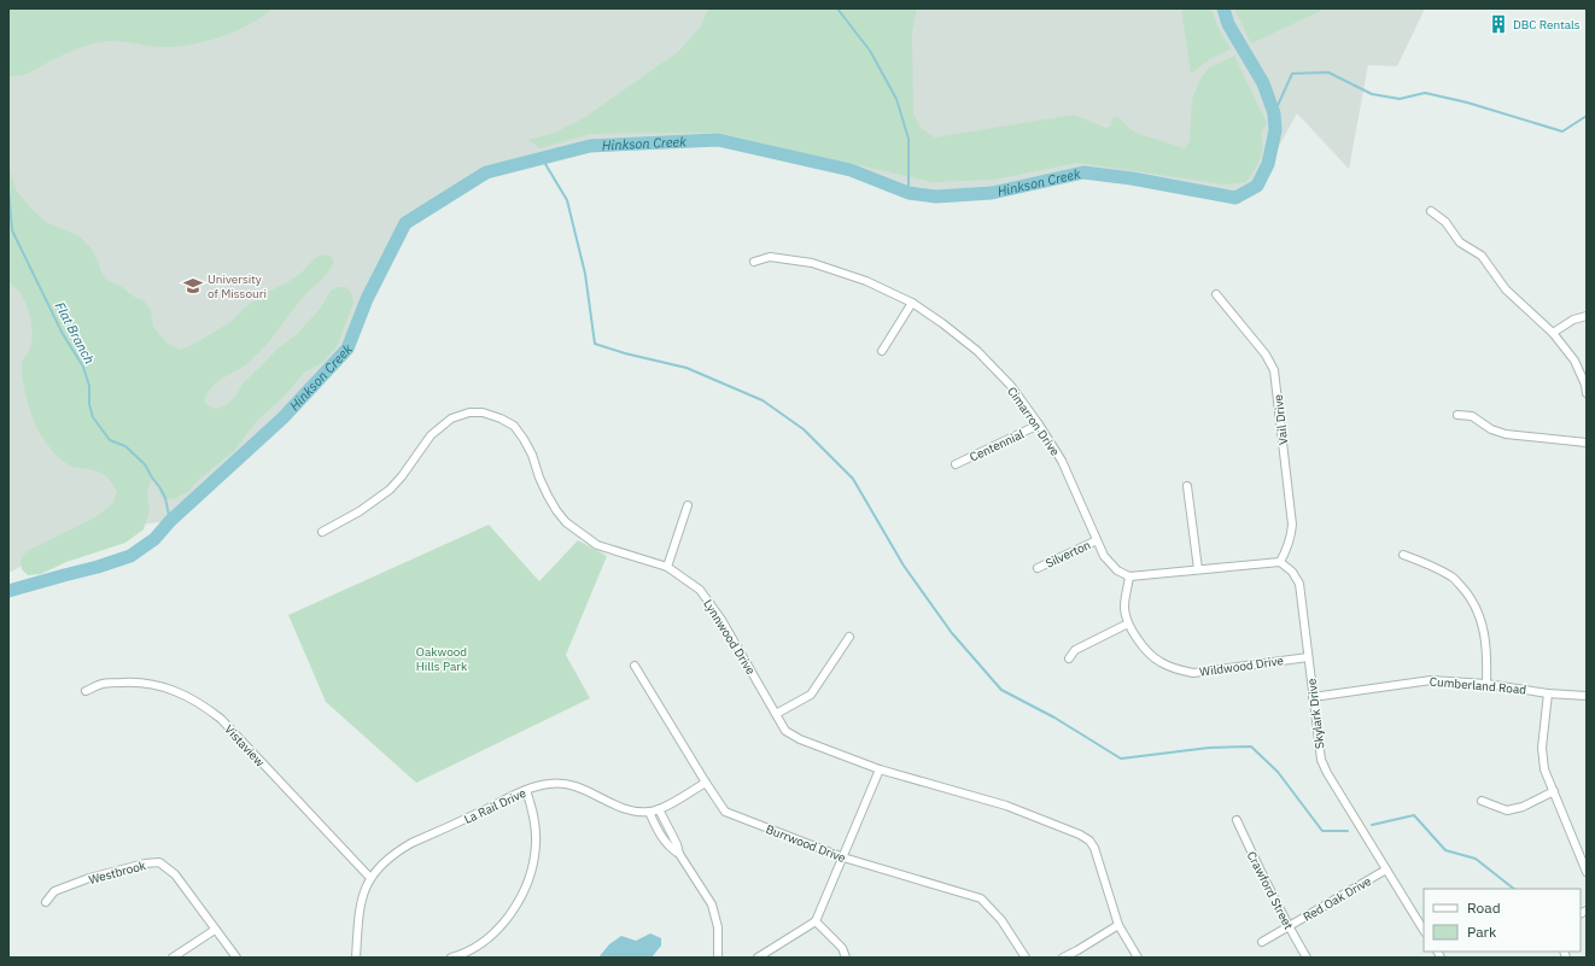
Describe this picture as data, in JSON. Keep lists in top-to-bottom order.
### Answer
{
  "streets": {
    "street": [
      "Vail Drive",
      "Cimarron Drive",
      "Centennial",
      "Silverton",
      "Lynnwood Drive",
      "Wildwood Drive",
      "Cumberland Road",
      "Skylark Drive",
      "Vistaview",
      "La Rail Drive",
      "Burrwood Drive",
      "Westbrook",
      "Crawford Street",
      "Red Oak Drive"
    ]
  },
  "crossings": [
    ["Vail Drive", "Skylark Drive"],
    ["Cimarron Drive", "Centennial"],
    ["Cimarron Drive", "Silverton"],
    ["Cimarron Drive", "Wildwood Drive"],
    ["Wildwood Drive", "Skylark Drive"],
    ["Cumberland Road", "Skylark Drive"],
    ["Skylark Drive", "Red Oak Drive"],
    ["Vistaview", "La Rail Drive"],
    ["La Rail Drive", "Burrwood Drive"],
    ["Crawford Street", "Red Oak Drive"]
  ],
  "water": ["Hinkson Creek", "Flat Branch"],
  "parks": ["Oakwood Hills Park"],
  "places": {
    "building": ["DBC Rentals"],
    "school or university": ["University of Missouri"]
  },
  "legend": ["Road", "Park"]
}
